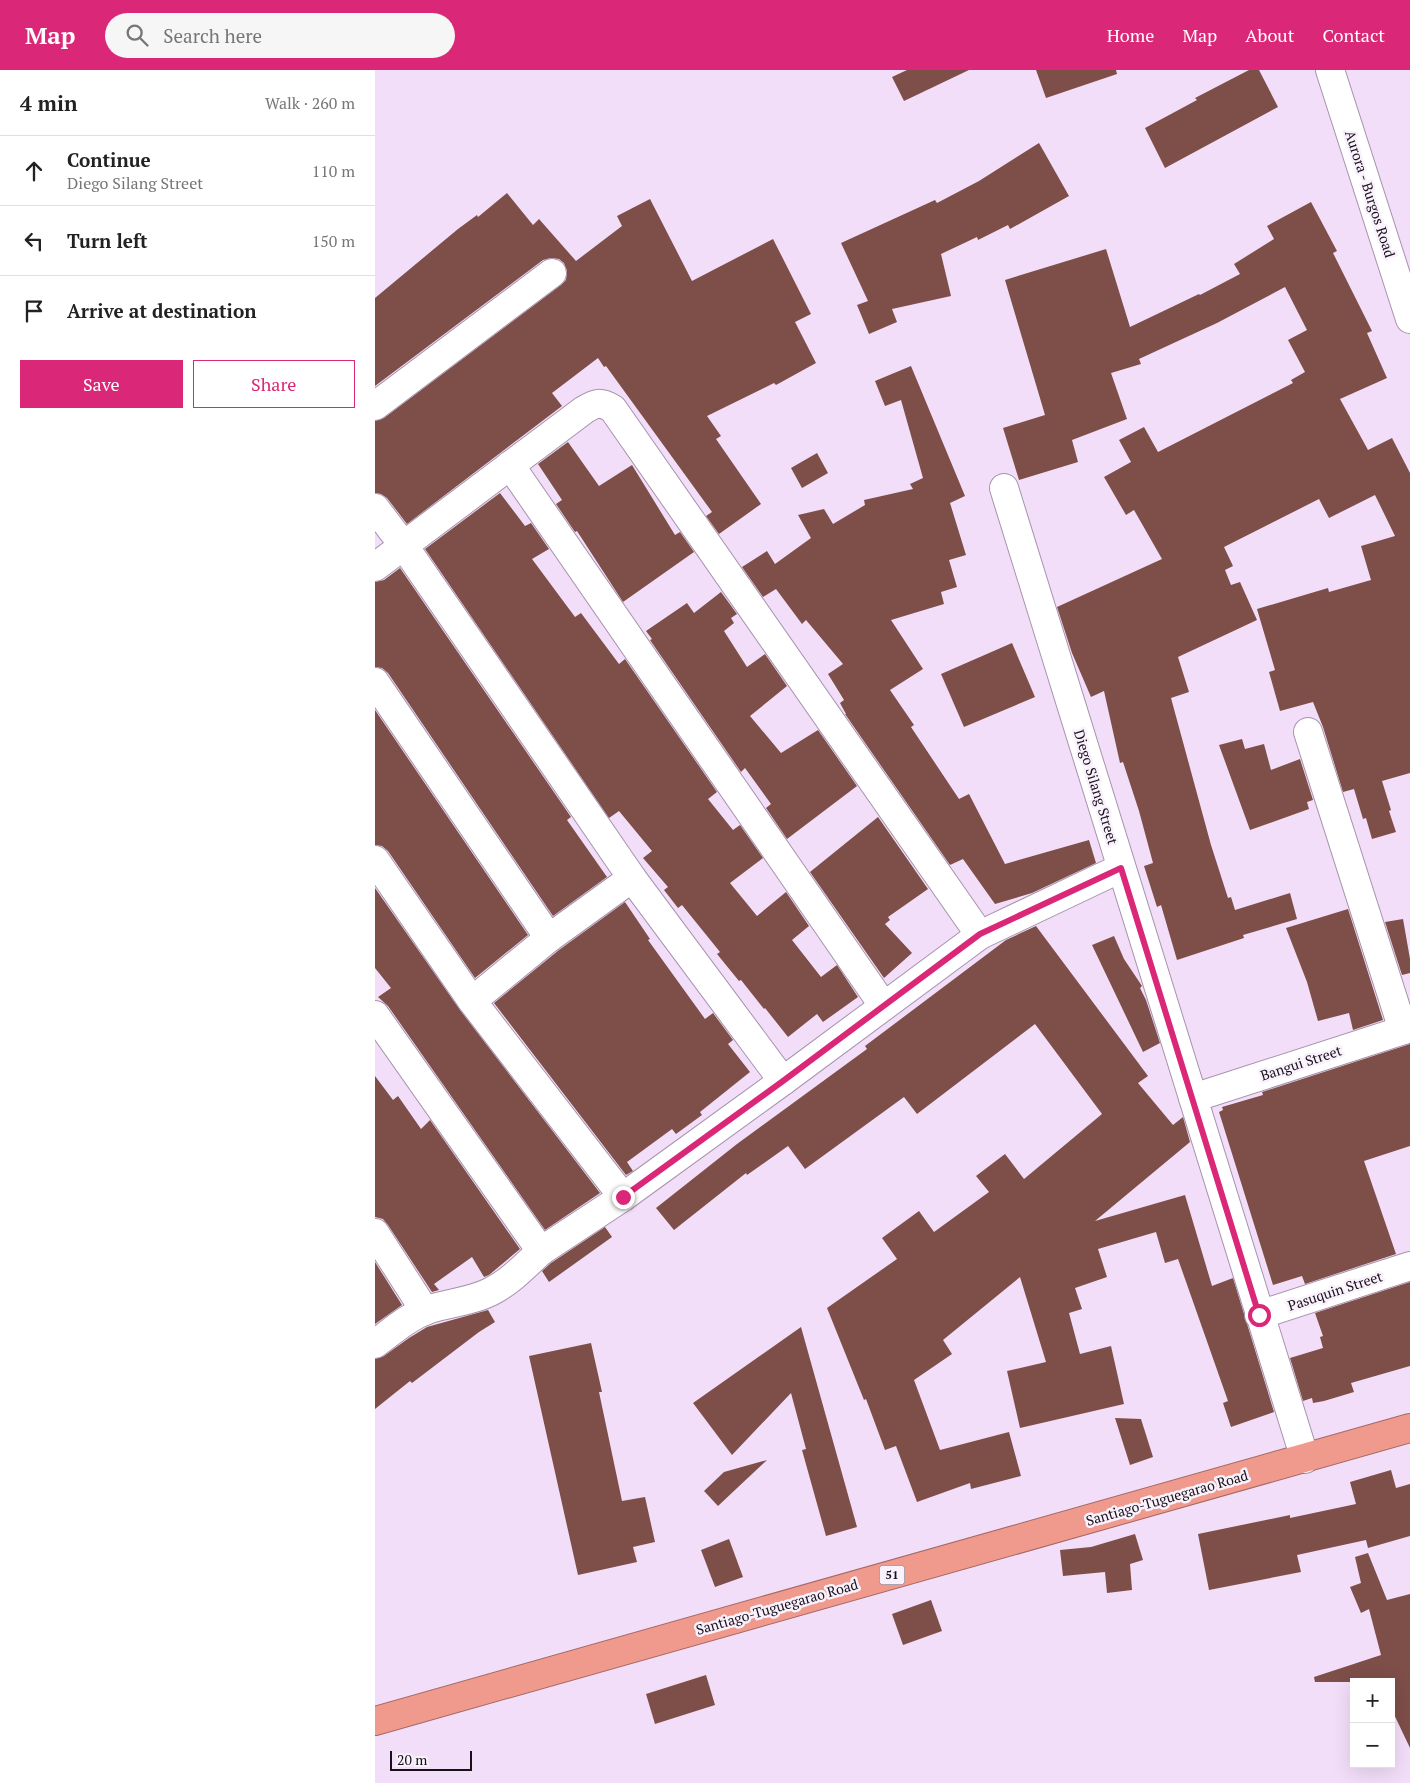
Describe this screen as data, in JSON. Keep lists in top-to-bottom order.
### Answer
{
  "streets": {
    "highway": ["Santiago-Tuguegarao Road", "51"],
    "street": [
      "Aurora - Burgos Road",
      "Diego Silang Street",
      "Bangui Street",
      "Pasuquin Street"
    ]
  },
  "crossings": [
    ["Diego Silang Street", "Bangui Street"],
    ["Diego Silang Street", "Pasuquin Street"],
    ["Diego Silang Street", "Santiago-Tuguegarao Road"]
  ],
  "scale_bar": "20 m",
  "page": {
    "header": "Map",
    "search": "Search here",
    "nav": [
      "Home",
      "Map",
      "About",
      "Contact"
    ],
    "heading": ["4 min", "Walk · 260 m"],
    "list": [
      ["Continue", "Diego Silang Street", "110 m"],
      ["Turn left", "150 m"],
      "Arrive at destination"
    ],
    "buttons": ["Save", "Share"],
    "map_buttons": ["+", "−"],
    "scale": "20 m"
  }
}
